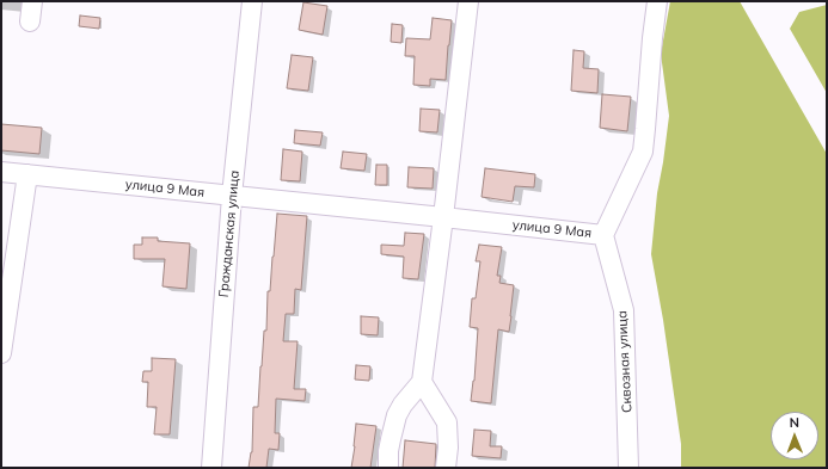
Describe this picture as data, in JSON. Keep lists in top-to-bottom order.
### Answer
{
  "streets": {
    "street": ["улица 9 Мая", "Гражданская улица", "Сквозная улица"]
  },
  "crossings": [
    ["улица 9 Мая", "Гражданская улица"],
    ["улица 9 Мая", "Сквозная улица"]
  ],
  "north": "top"
}
